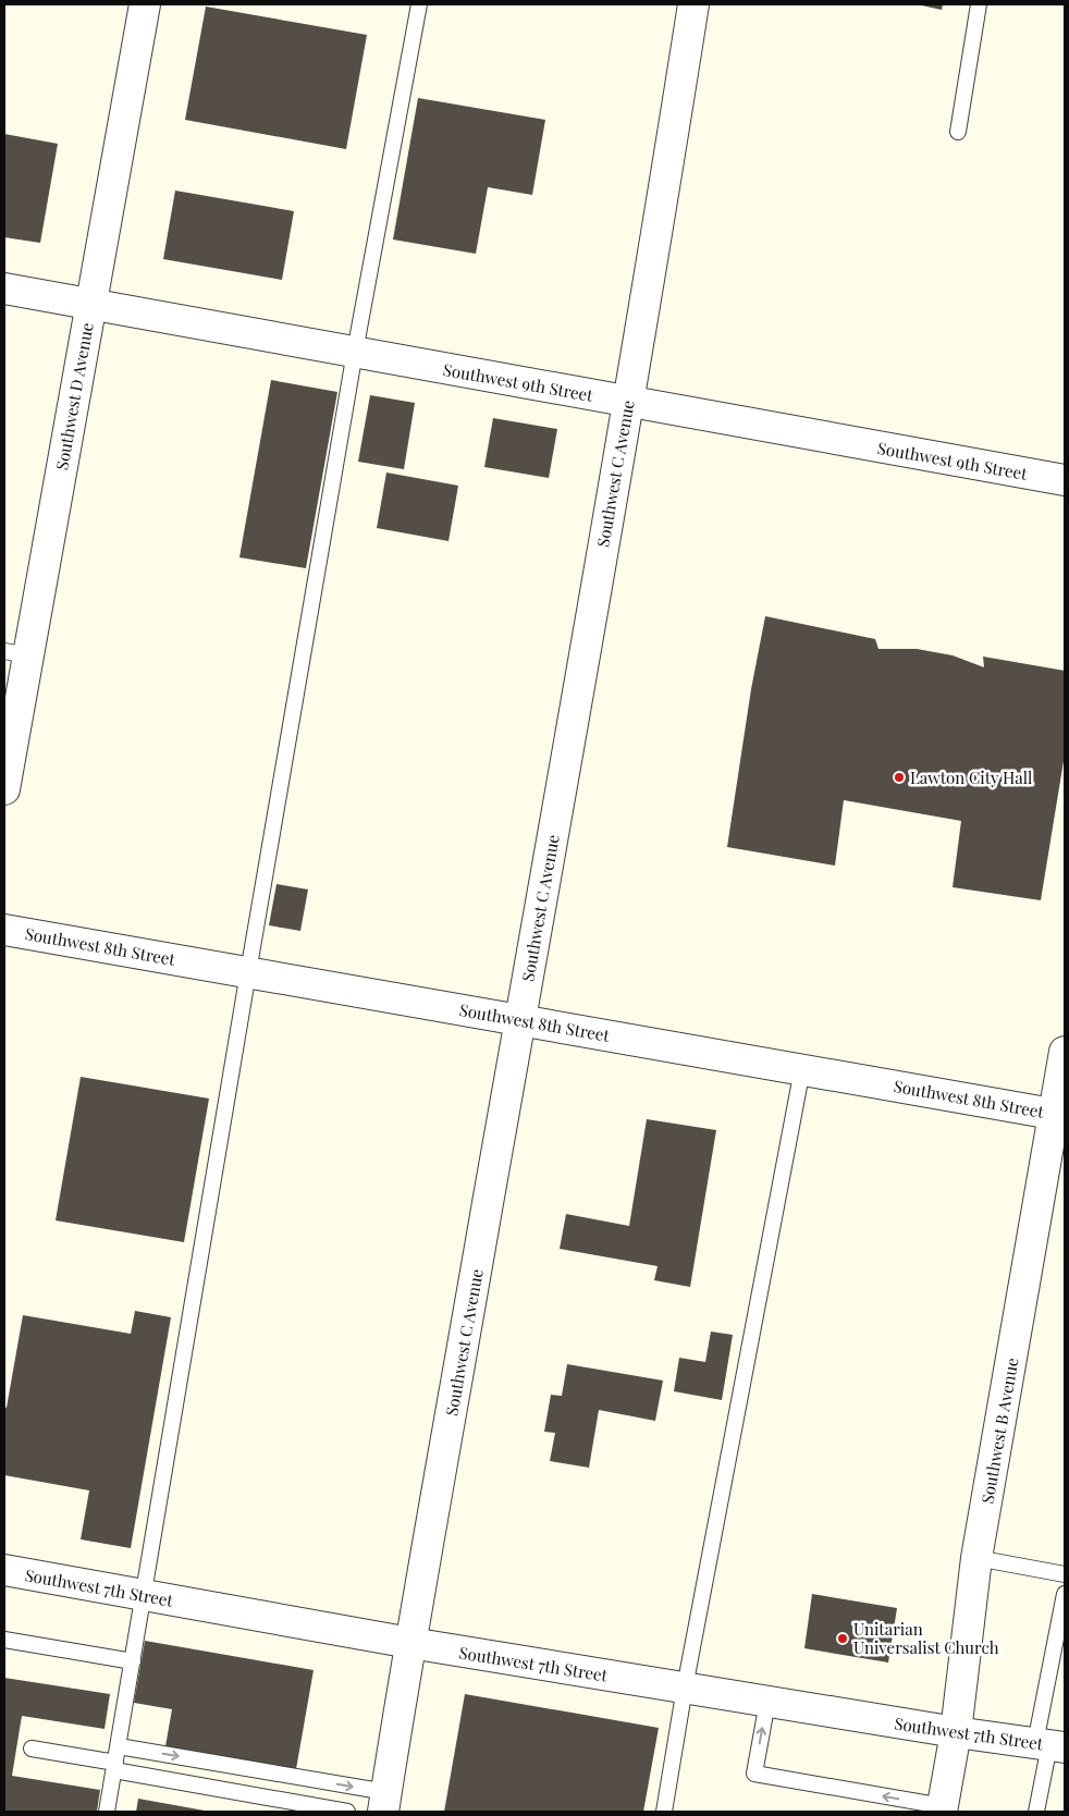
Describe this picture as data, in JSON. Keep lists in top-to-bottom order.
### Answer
{
  "streets": {
    "street": [
      "Southwest 9th Street",
      "Southwest D Avenue",
      "Southwest C Avenue",
      "Southwest 8th Street",
      "Southwest B Avenue",
      "Southwest 7th Street"
    ]
  },
  "crossings": [
    ["Southwest 9th Street", "Southwest D Avenue"],
    ["Southwest 9th Street", "Southwest C Avenue"],
    ["Southwest C Avenue", "Southwest 8th Street"],
    ["Southwest C Avenue", "Southwest 7th Street"],
    ["Southwest 8th Street", "Southwest B Avenue"],
    ["Southwest B Avenue", "Southwest 7th Street"]
  ],
  "places": ["Lawton City Hall", "Unitarian Universalist Church"]
}
